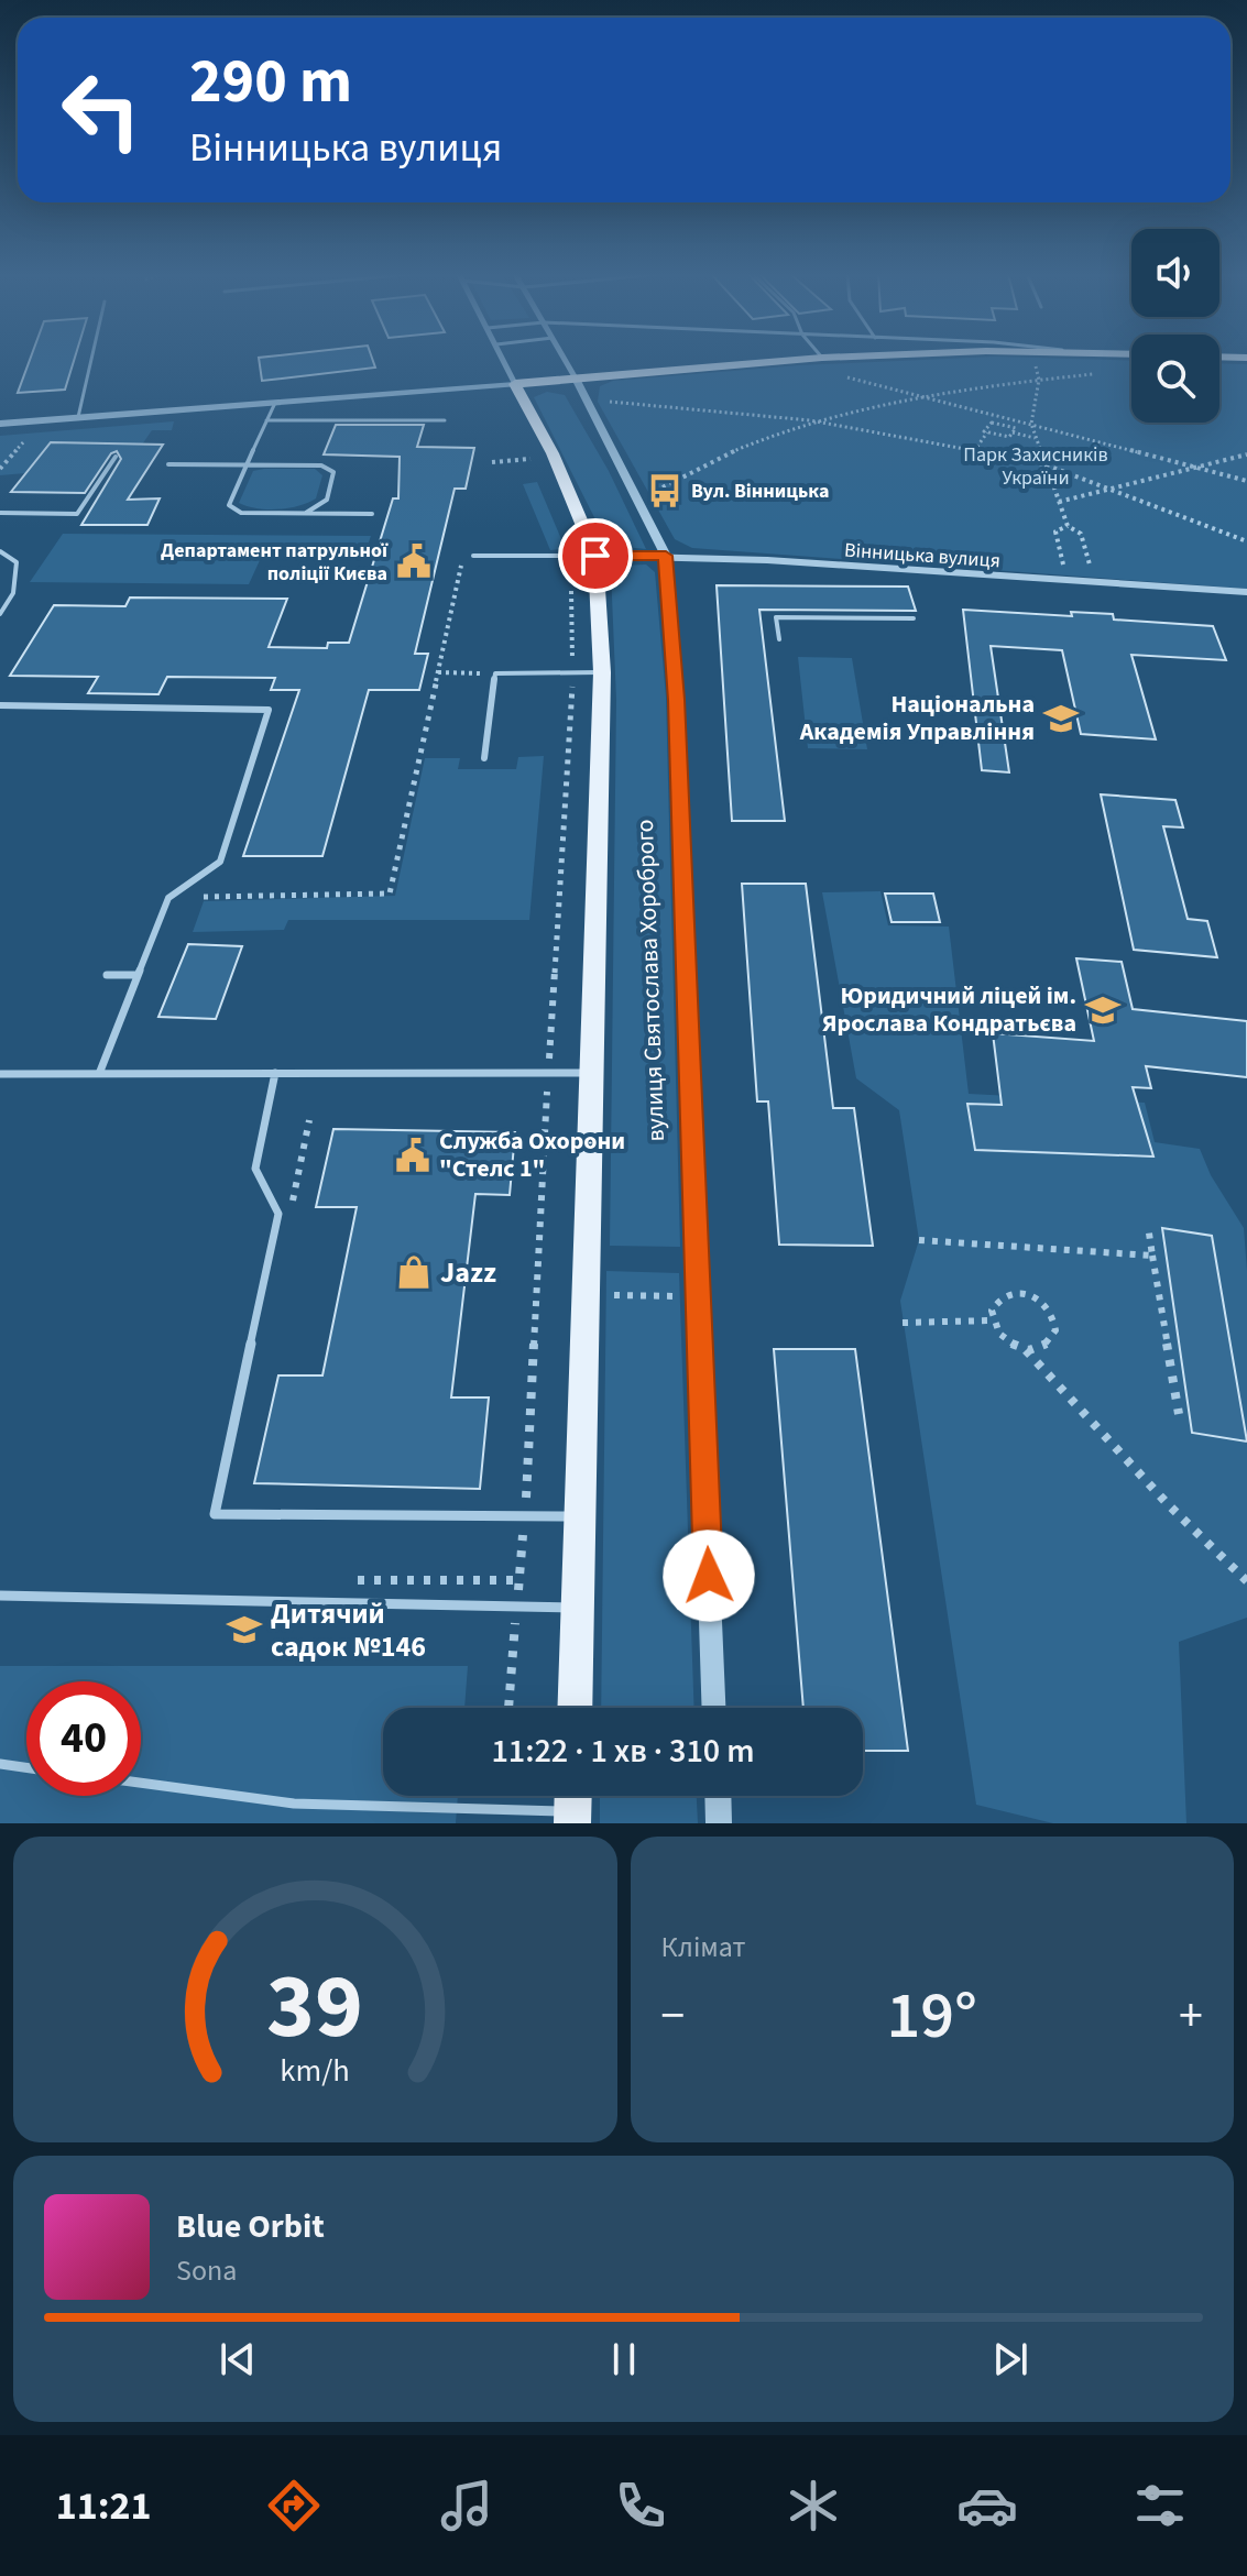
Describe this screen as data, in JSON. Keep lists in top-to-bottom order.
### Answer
{
  "streets": {
    "main road": ["вулиця Святослава Хороброго"],
    "street": ["Вінницька вулиця"]
  },
  "crossings": [
    ["Вінницька вулиця", "вулиця Святослава Хороброго"]
  ],
  "parks": ["Парк Захисників України"],
  "places": {
    "bus stop": ["Вул. Вінницька"],
    "public building": ["Департамент патрульної поліції Києва", "Служба Охорони \"Стелс 1\""],
    "school or university": ["Національна Академія Управління", "Юридичний ліцей ім. Ярослава Кондратьєва", "Дитячий садок №146"],
    "shop": ["Jazz"]
  },
  "page": {
    "turn": ["290 m", "Вінницька вулиця"],
    "limit": "40",
    "trip": "11:22 · 1 хв · 310 m",
    "tile": "Клімат",
    "heat": ["−", "19°", "+"],
    "song": ["Blue Orbit", "Sona"],
    "tabs": "11:21",
    "gauge": ["39", "km/h"]
  }
}
